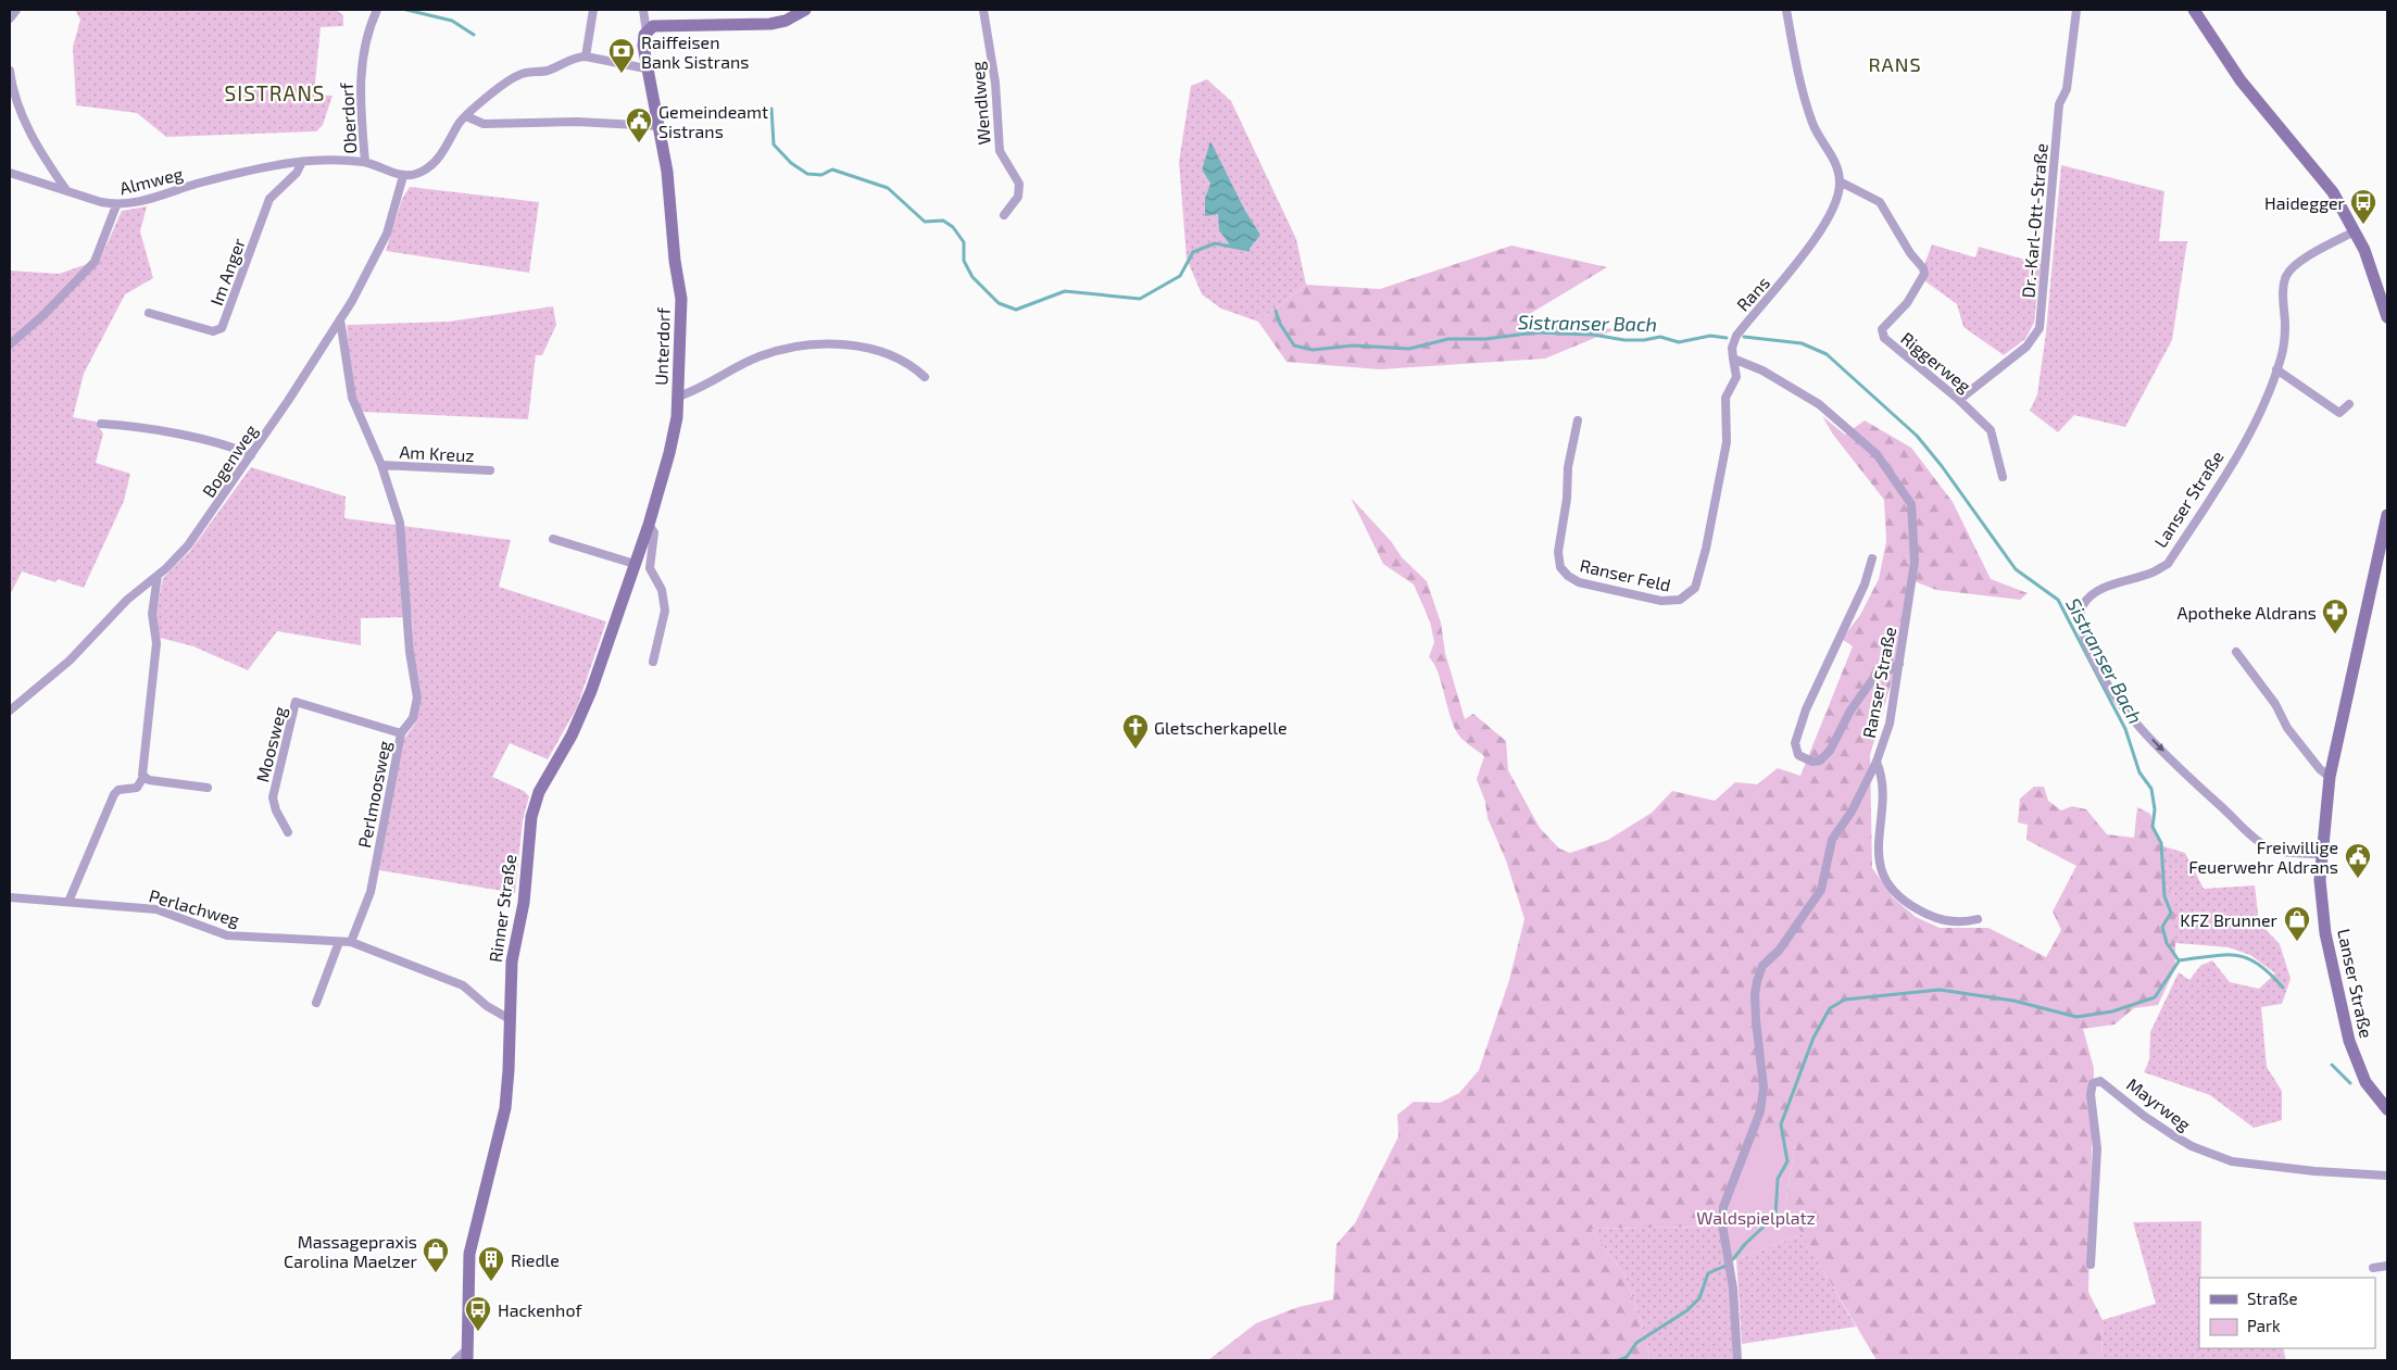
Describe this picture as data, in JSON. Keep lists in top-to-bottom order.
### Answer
{
  "streets": {
    "main road": ["Unterdorf", "Lanser Straße", "Rinner Straße"],
    "street": [
      "Wendlweg",
      "Oberdorf",
      "Almweg",
      "Dr.-Karl-Ott-Straße",
      "Im Anger",
      "Rans",
      "Riggerweg",
      "Am Kreuz",
      "Bogenweg",
      "Ranser Feld",
      "Ranser Straße",
      "Moosweg",
      "Perlmoosweg",
      "Perlachweg",
      "Mayrweg"
    ]
  },
  "crossings": [
    ["Oberdorf", "Almweg"],
    ["Oberdorf", "Im Anger"],
    ["Oberdorf", "Bogenweg"],
    ["Almweg", "Im Anger"],
    ["Dr.-Karl-Ott-Straße", "Riggerweg"],
    ["Rans", "Riggerweg"],
    ["Rans", "Ranser Feld"],
    ["Rans", "Ranser Straße"],
    ["Unterdorf", "Rinner Straße"],
    ["Am Kreuz", "Bogenweg"],
    ["Am Kreuz", "Perlmoosweg"],
    ["Ranser Feld", "Ranser Straße"],
    ["Moosweg", "Perlmoosweg"],
    ["Perlmoosweg", "Perlachweg"],
    ["Perlachweg", "Rinner Straße"]
  ],
  "districts": ["RANS", "SISTRANS"],
  "water": ["Sistranser Bach"],
  "parks": ["Waldspielplatz"],
  "places": {
    "bank": ["Raiffeisen Bank Sistrans"],
    "public building": ["Gemeindeamt Sistrans", "Freiwillige Feuerwehr Aldrans"],
    "bus stop": ["Haidegger", "Hackenhof"],
    "pharmacy": ["Apotheke Aldrans"],
    "church": ["Gletscherkapelle"],
    "shop": ["KFZ Brunner", "Massagepraxis Carolina Maelzer"],
    "building": ["Riedle"]
  },
  "legend": ["Straße", "Park"]
}
